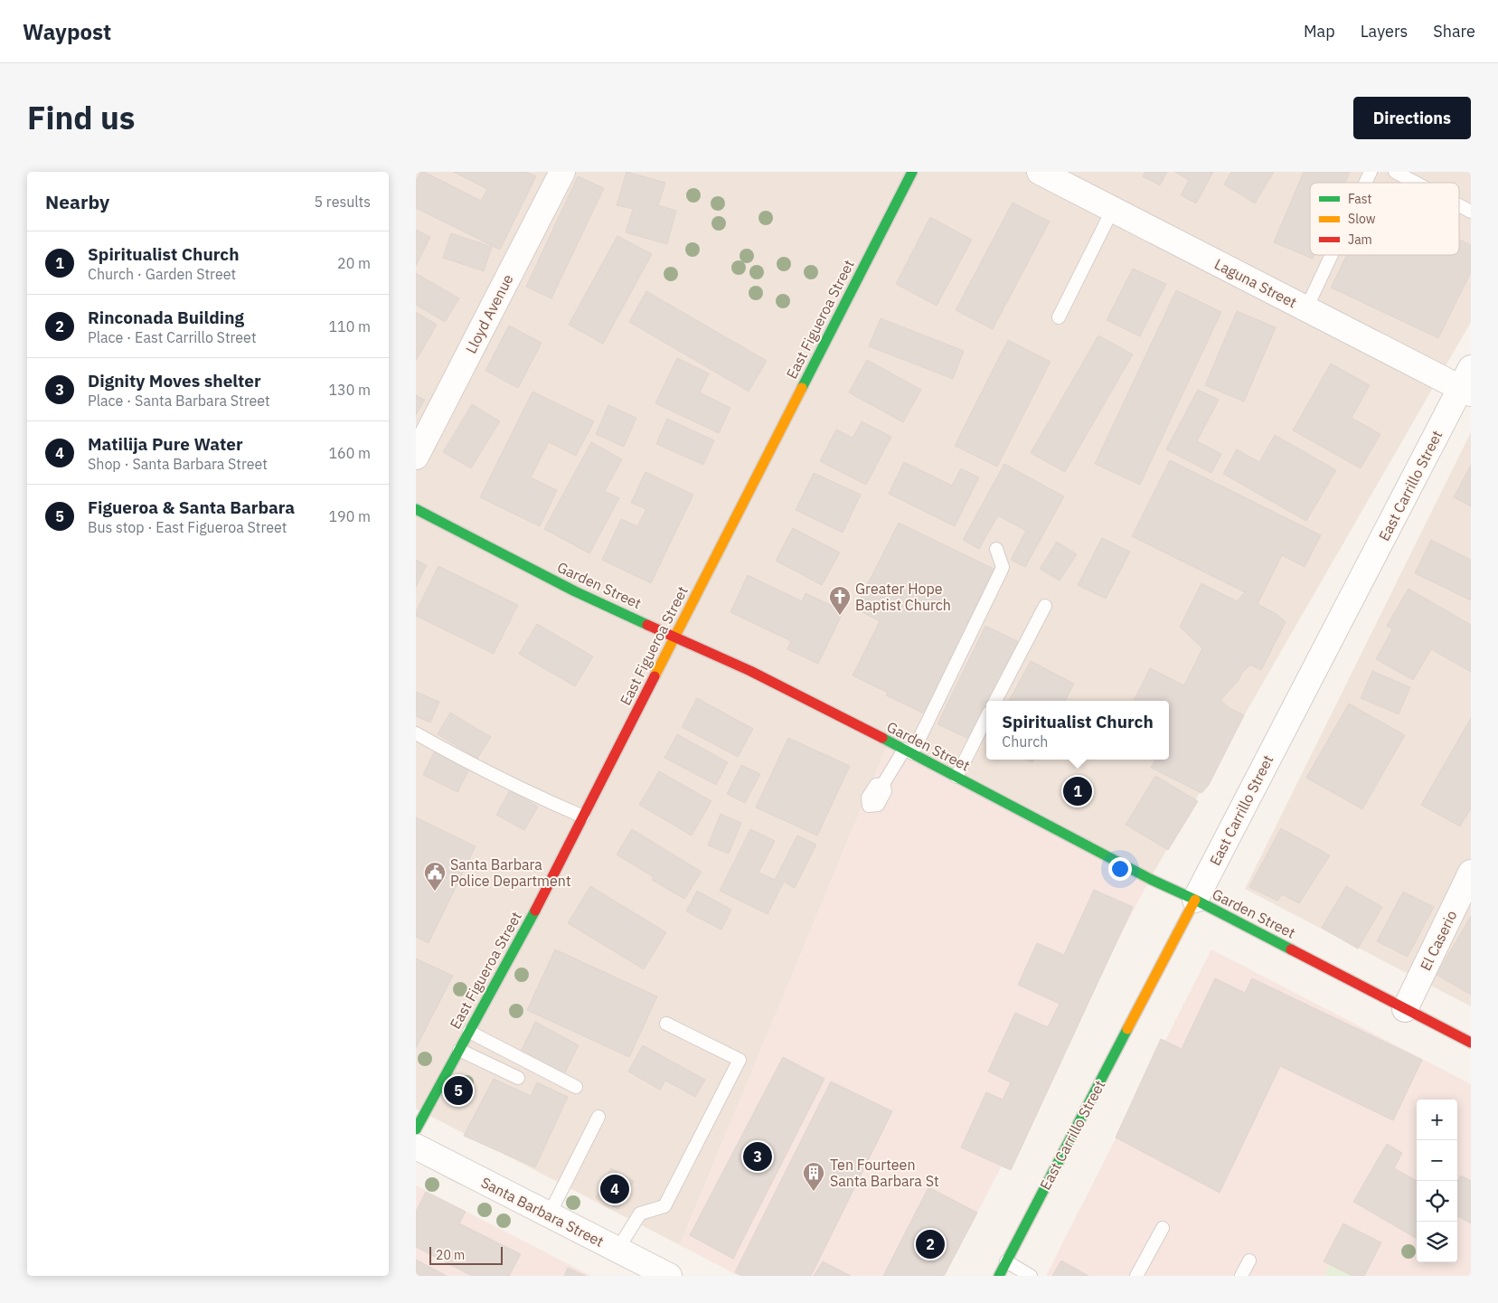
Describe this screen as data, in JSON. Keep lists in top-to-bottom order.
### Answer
{
  "streets": {
    "main road": ["East Figueroa Street", "East Carrillo Street", "Garden Street"],
    "street": [
      "Laguna Street",
      "Lloyd Avenue",
      "El Caserio",
      "Santa Barbara Street"
    ]
  },
  "crossings": [
    ["Laguna Street", "East Carrillo Street"],
    ["East Figueroa Street", "Garden Street"],
    ["East Carrillo Street", "Garden Street"],
    ["Garden Street", "El Caserio"]
  ],
  "places": {
    "church": ["Greater Hope Baptist Church"],
    "public building": ["Santa Barbara Police Department"],
    "building": ["Ten Fourteen Santa Barbara St"]
  },
  "legend": ["Fast", "Slow", "Jam"],
  "scale_bar": "20 m",
  "page": {
    "header": "Waypost",
    "nav": ["Map", "Layers", "Share"],
    "title": "Find us",
    "buttons": "Directions",
    "heading": ["Nearby", "5 results"],
    "list": [
      {
        "mark": "1",
        "name": "Spiritualist Church",
        "note": "Church · Garden Street",
        "value": "20 m"
      },
      {
        "mark": "2",
        "name": "Rinconada Building",
        "note": "Place · East Carrillo Street",
        "value": "110 m"
      },
      {
        "mark": "3",
        "name": "Dignity Moves shelter",
        "note": "Place · Santa Barbara Street",
        "value": "130 m"
      },
      {
        "mark": "4",
        "name": "Matilija Pure Water",
        "note": "Shop · Santa Barbara Street",
        "value": "160 m"
      },
      {
        "mark": "5",
        "name": "Figueroa & Santa Barbara",
        "note": "Bus stop · East Figueroa Street",
        "value": "190 m"
      }
    ],
    "popup": ["Spiritualist Church", "Church"],
    "pins": [
      "1",
      "5",
      "3",
      "4",
      "2"
    ],
    "map_buttons": ["+", "−"],
    "scale": "20 m"
  }
}
